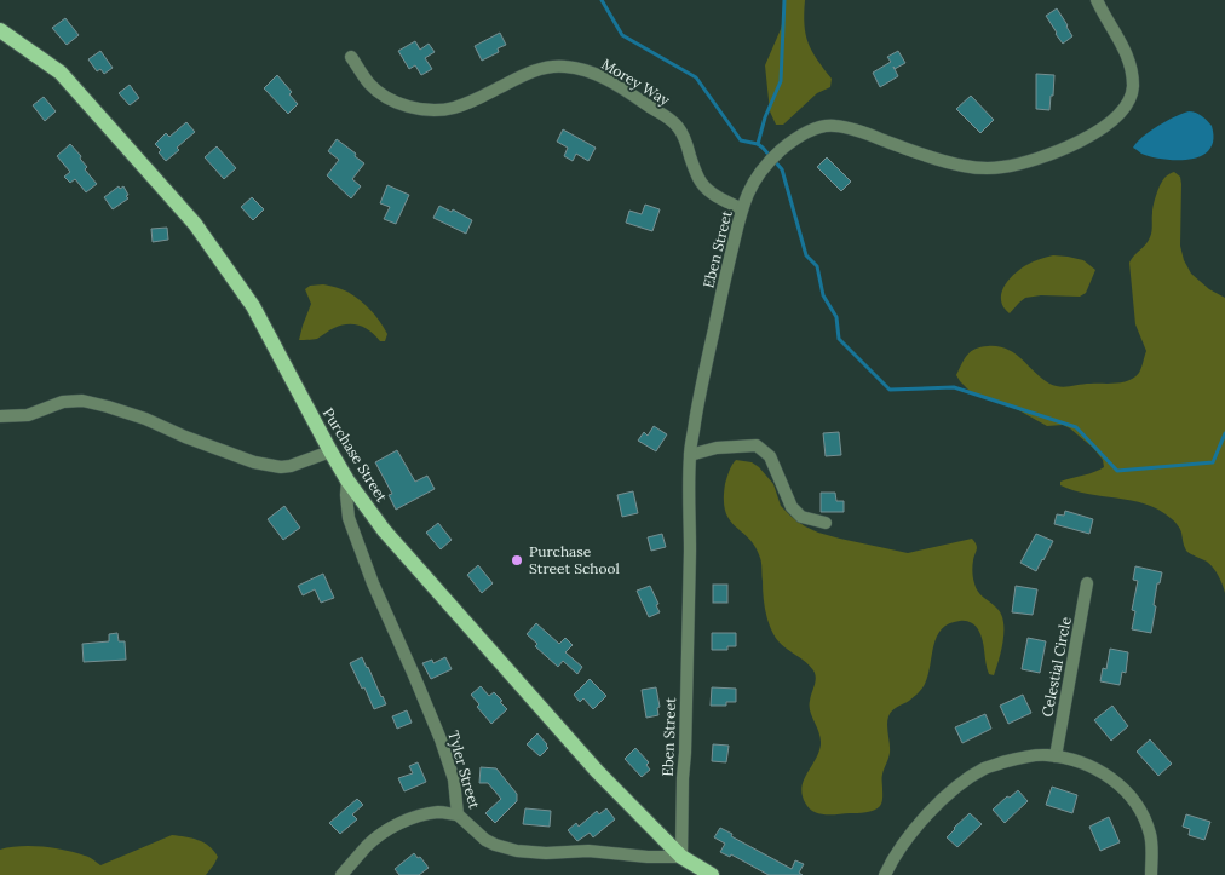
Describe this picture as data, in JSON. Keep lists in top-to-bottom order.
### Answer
{
  "streets": {
    "main road": ["Purchase Street"],
    "street": [
      "Morey Way",
      "Eben Street",
      "Celestial Circle",
      "Tyler Street"
    ]
  },
  "crossings": [
    ["Morey Way", "Eben Street"],
    ["Eben Street", "Purchase Street"],
    ["Eben Street", "Tyler Street"],
    ["Purchase Street", "Tyler Street"]
  ],
  "places": ["Purchase Street School"]
}
